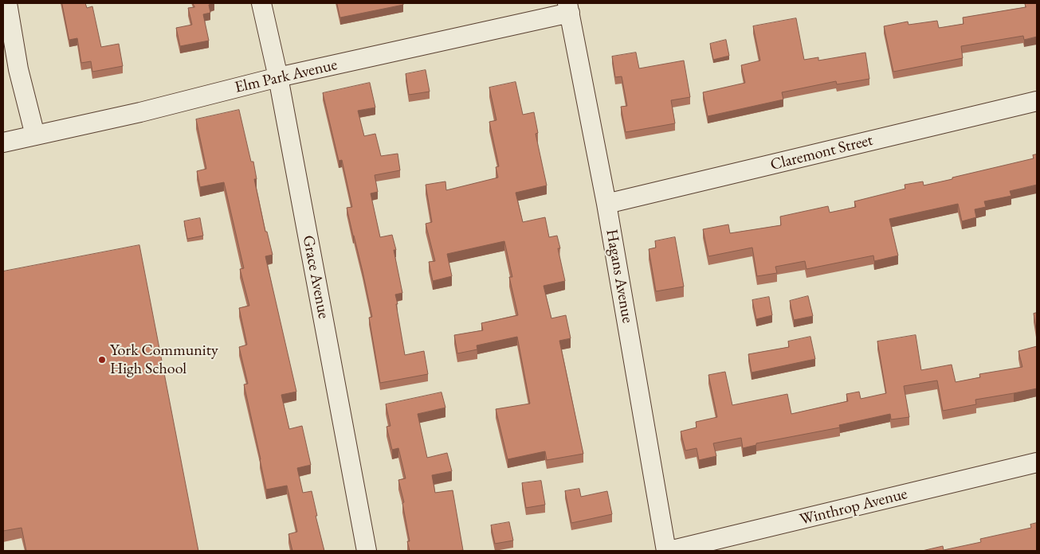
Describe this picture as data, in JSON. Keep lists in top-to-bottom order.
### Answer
{
  "streets": {
    "street": [
      "Elm Park Avenue",
      "Claremont Street",
      "Hagans Avenue",
      "Grace Avenue",
      "Winthrop Avenue"
    ]
  },
  "crossings": [
    ["Elm Park Avenue", "Hagans Avenue"],
    ["Elm Park Avenue", "Grace Avenue"],
    ["Claremont Street", "Hagans Avenue"],
    ["Hagans Avenue", "Winthrop Avenue"]
  ],
  "places": ["York Community High School"]
}
